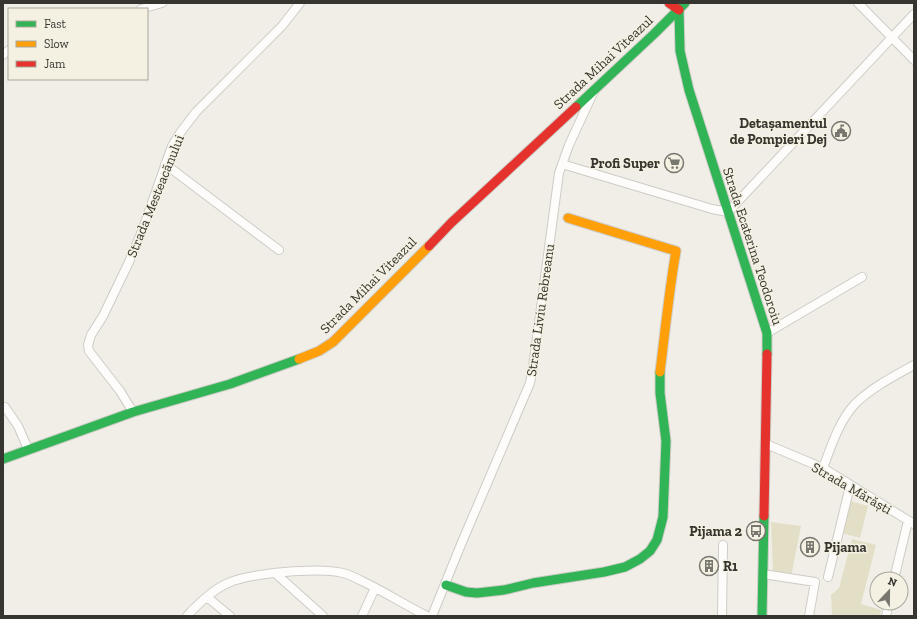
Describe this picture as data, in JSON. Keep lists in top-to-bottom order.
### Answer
{
  "streets": {
    "main road": ["Strada Mihai Viteazul", "Strada Ecaterina Teodoroiu"],
    "street": ["Strada Mesteacănului", "Strada Liviu Rebreanu", "Strada Mărăști"]
  },
  "crossings": [
    ["Strada Mihai Viteazul", "Strada Mesteacănului"],
    ["Strada Mihai Viteazul", "Strada Ecaterina Teodoroiu"],
    ["Strada Mihai Viteazul", "Strada Liviu Rebreanu"],
    ["Strada Ecaterina Teodoroiu", "Strada Mărăști"]
  ],
  "places": {
    "public building": ["Detașamentul de Pompieri Dej"],
    "supermarket": ["Profi Super"],
    "bus stop": ["Pijama 2"],
    "building": ["Pijama", "R1"]
  },
  "legend": ["Fast", "Slow", "Jam"],
  "north": "top"
}
